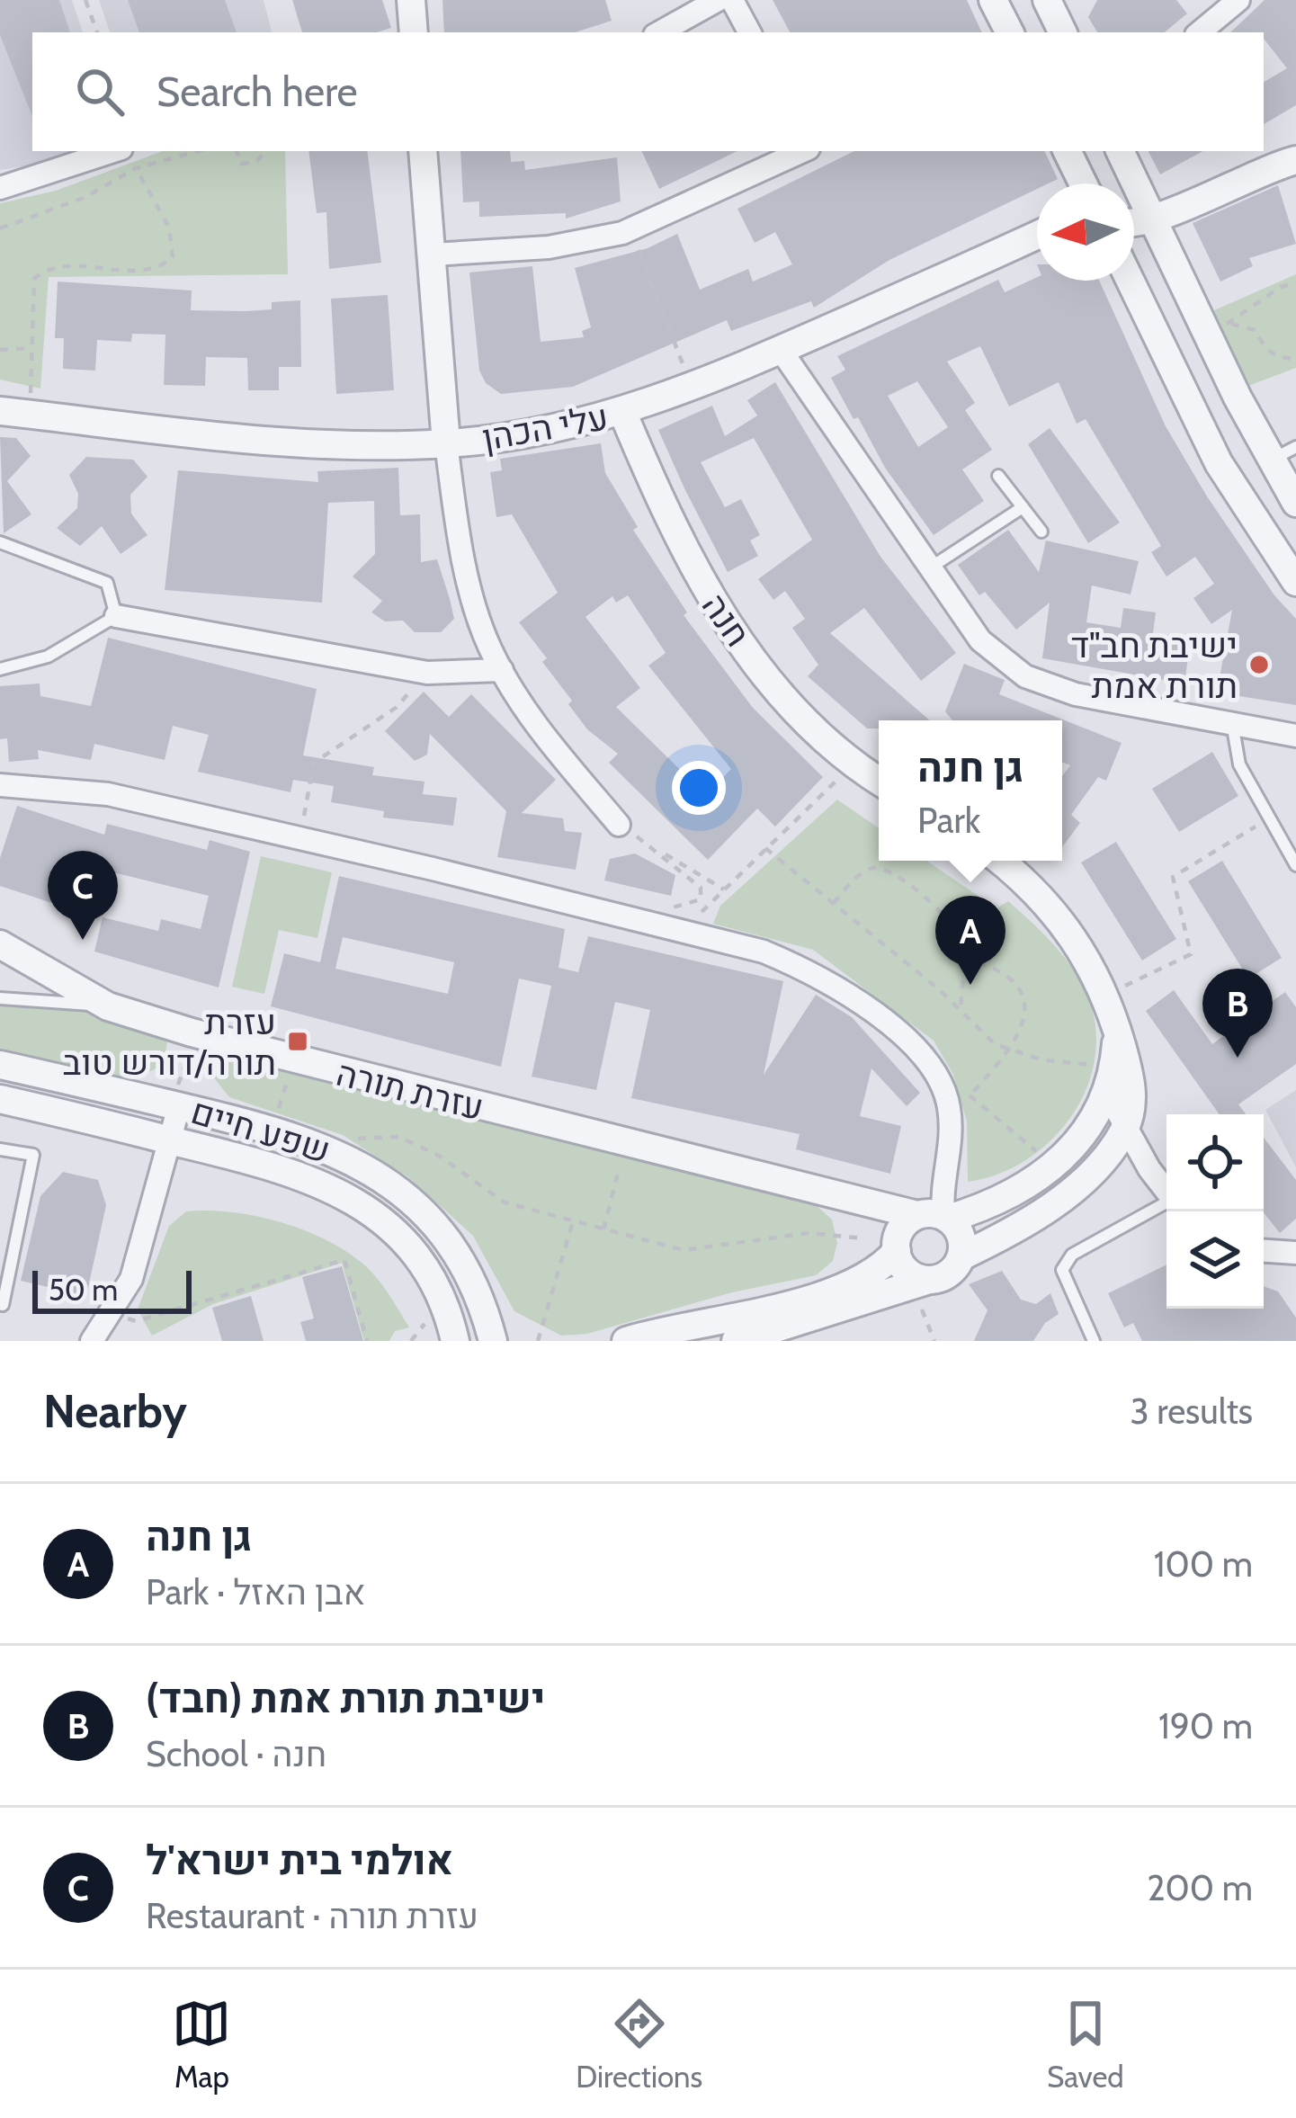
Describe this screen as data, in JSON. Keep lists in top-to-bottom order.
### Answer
{
  "streets": {
    "street": [
      "עלי הכהן",
      "חנה",
      "עזרת תורה",
      "שפע חיים"
    ]
  },
  "crossings": [
    ["עלי הכהן", "חנה"]
  ],
  "places": {
    "other": ["ישיבת חב\"ד תורת אמת"],
    "transit": ["עזרת תורה/דורש טוב"]
  },
  "scale_bar": "50 m",
  "north": "left",
  "page": {
    "search": "Search here",
    "popup": ["גן חנה", "Park"],
    "pins": ["C", "A", "B"],
    "scale": "50 m",
    "heading": ["Nearby", "3 results"],
    "list": [
      {
        "mark": "A",
        "name": "גן חנה",
        "note": "Park · אבן האזל",
        "value": "100 m"
      },
      {
        "mark": "B",
        "name": "ישיבת תורת אמת (חבד)",
        "note": "School · חנה",
        "value": "190 m"
      },
      {
        "mark": "C",
        "name": "אולמי בית ישרא'ל",
        "note": "Restaurant · עזרת תורה",
        "value": "200 m"
      }
    ],
    "nav": ["Map", "Directions", "Saved"]
  }
}
